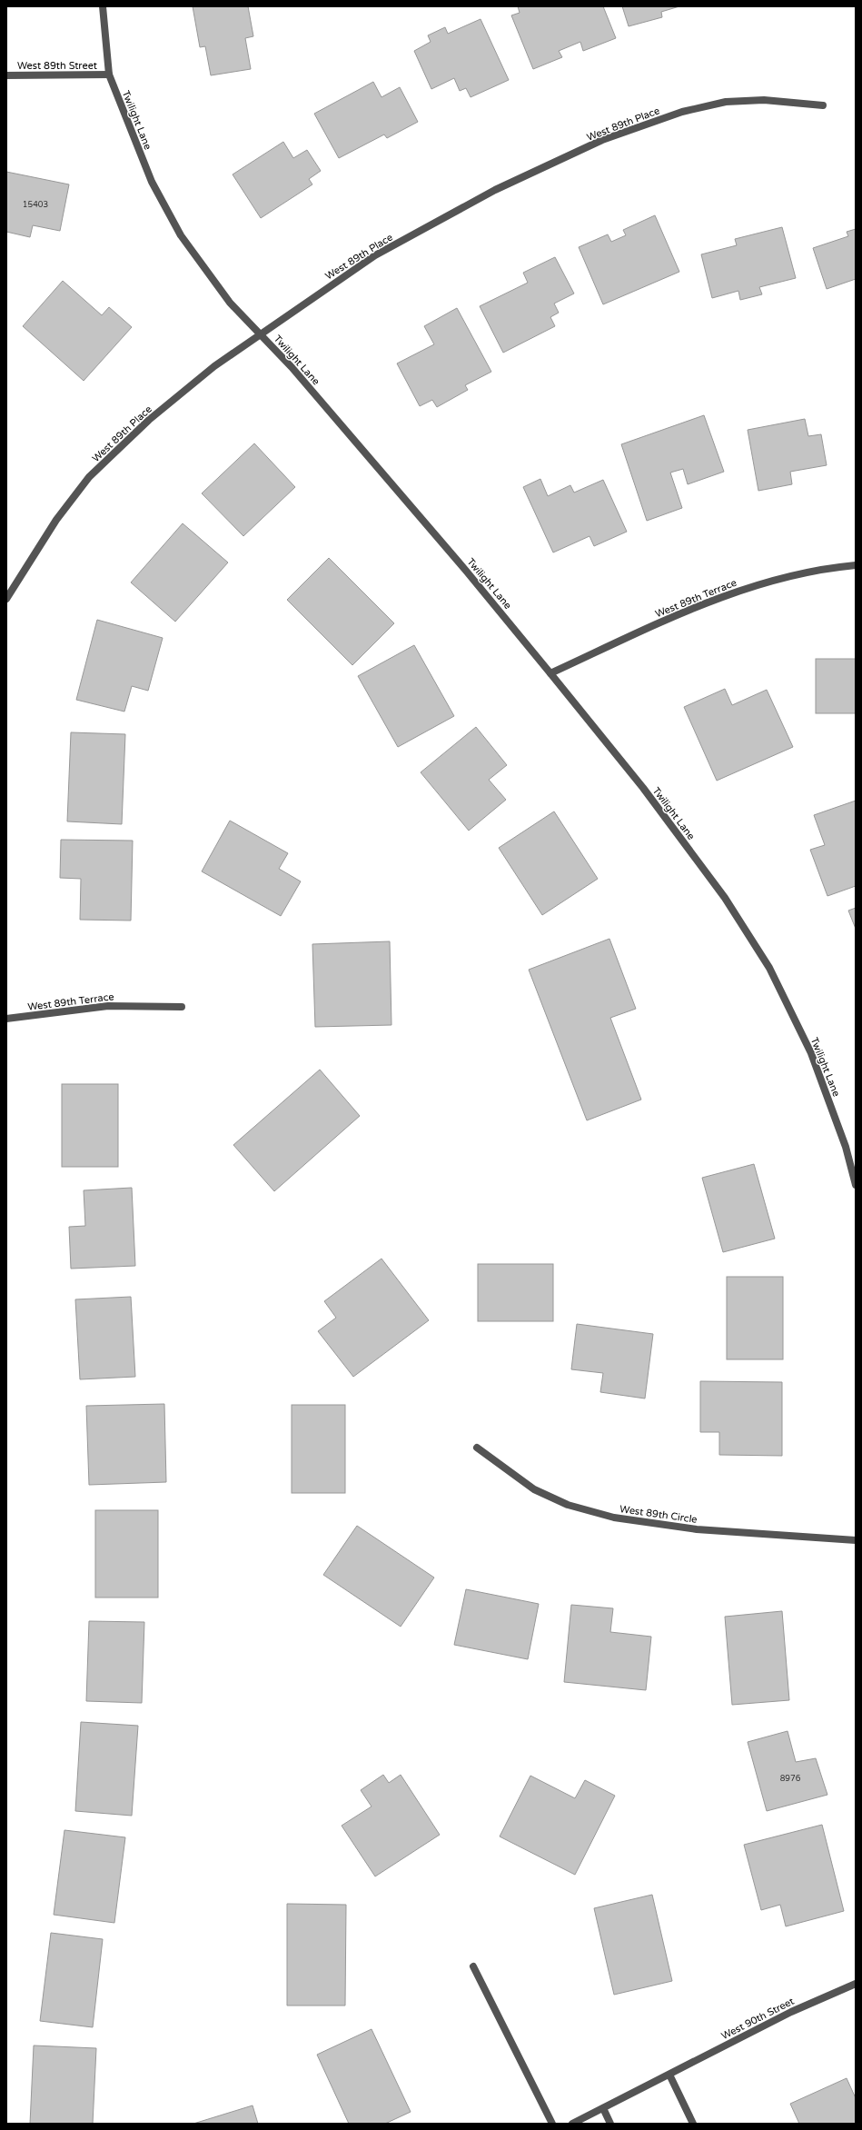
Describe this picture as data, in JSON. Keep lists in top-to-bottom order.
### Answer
{
  "streets": {
    "street": [
      "West 89th Street",
      "Twilight Lane",
      "West 89th Place",
      "West 89th Terrace",
      "West 89th Circle",
      "West 90th Street"
    ]
  },
  "crossings": [
    ["West 89th Street", "Twilight Lane"],
    ["Twilight Lane", "West 89th Place"],
    ["Twilight Lane", "West 89th Terrace"]
  ],
  "house_numbers": ["15403", "8976"]
}
